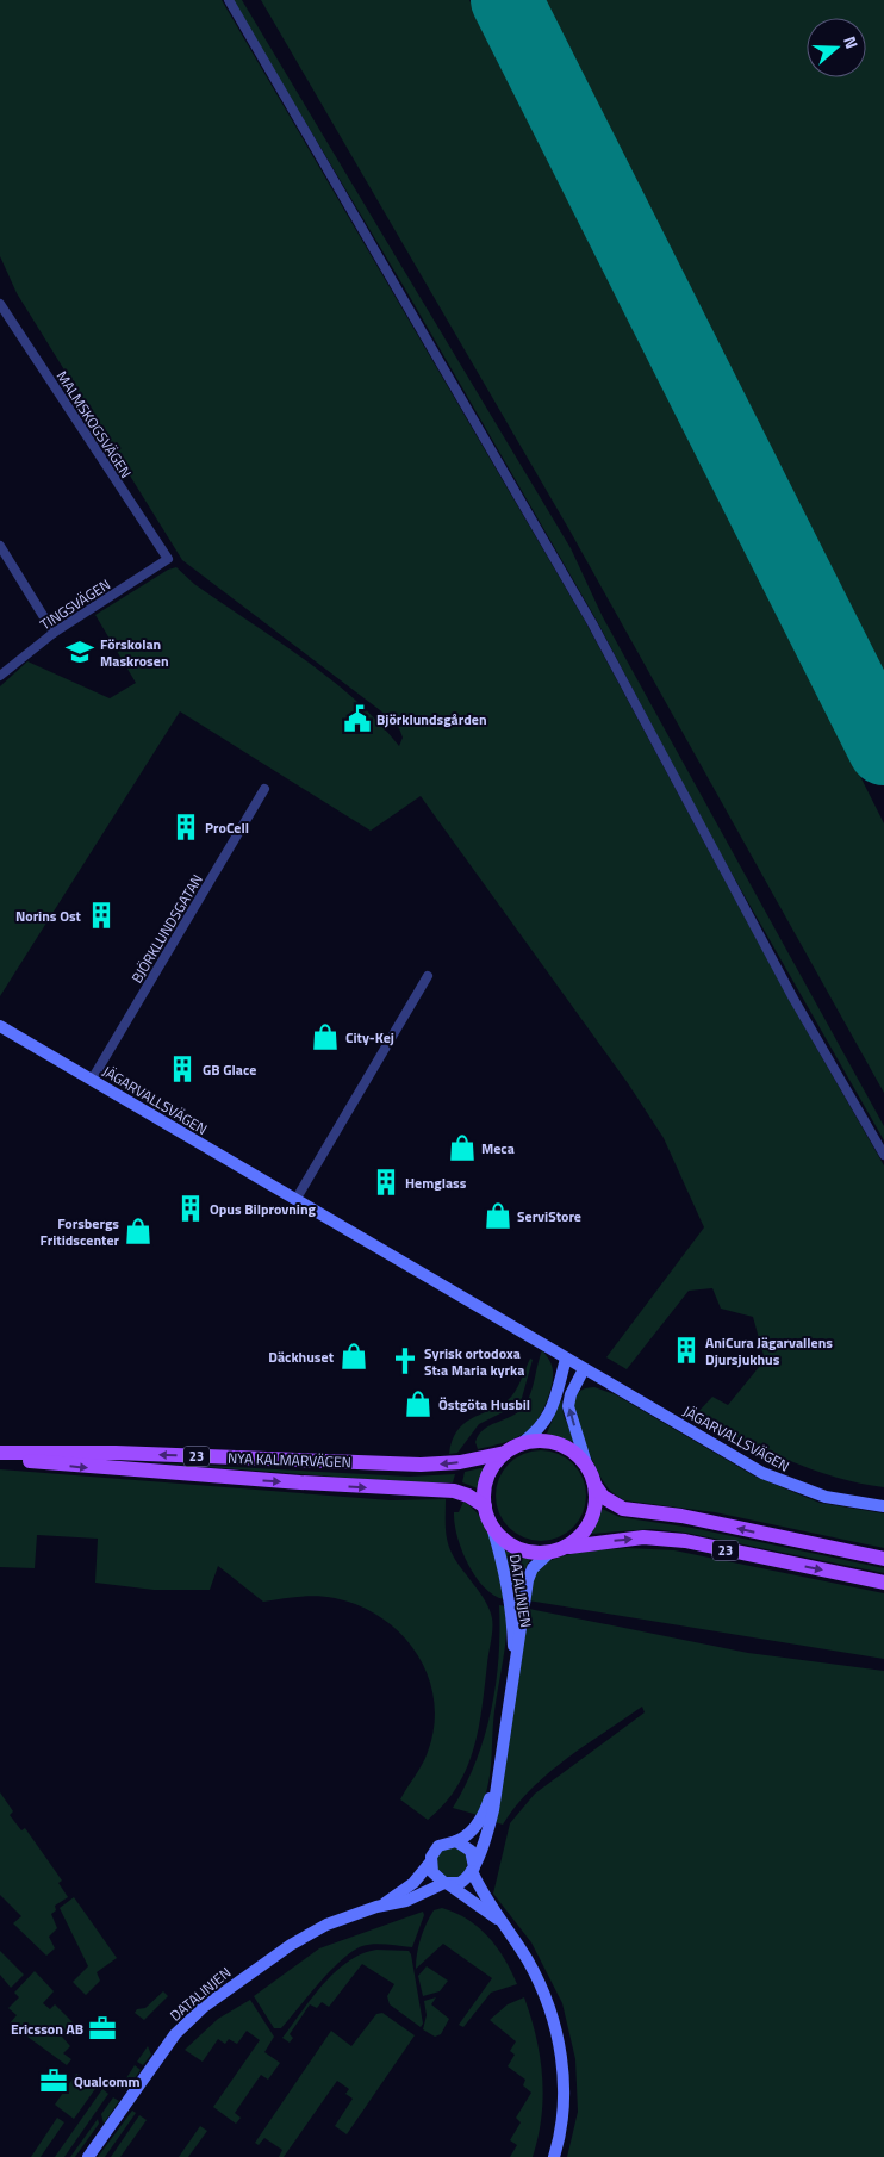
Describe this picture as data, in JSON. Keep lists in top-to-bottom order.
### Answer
{
  "streets": {
    "main road": ["23", "NYA KALMARVÄGEN"],
    "street": [
      "MALMSKOGSVÄGEN",
      "TINGSVÄGEN",
      "BJÖRKLUNDSGATAN",
      "JÄGARVALLSVÄGEN",
      "DATALINJEN"
    ]
  },
  "crossings": [
    ["MALMSKOGSVÄGEN", "TINGSVÄGEN"],
    ["BJÖRKLUNDSGATAN", "JÄGARVALLSVÄGEN"],
    ["23", "NYA KALMARVÄGEN"],
    ["23", "DATALINJEN"],
    ["NYA KALMARVÄGEN", "DATALINJEN"]
  ],
  "places": {
    "school or university": ["Förskolan Maskrosen"],
    "public building": ["Björklundsgården"],
    "building": [
      "ProCell",
      "Norins Ost",
      "GB Glace",
      "Hemglass",
      "Opus Bilprovning",
      "AniCura Jägarvallens Djursjukhus"
    ],
    "shop": [
      "City-Kej",
      "Meca",
      "ServiStore",
      "Forsbergs Fritidscenter",
      "Däckhuset",
      "Östgöta Husbil"
    ],
    "church": ["Syrisk ortodoxa St:a Maria kyrka"],
    "office": ["Ericsson AB", "Qualcomm"]
  },
  "north": "right"
}
